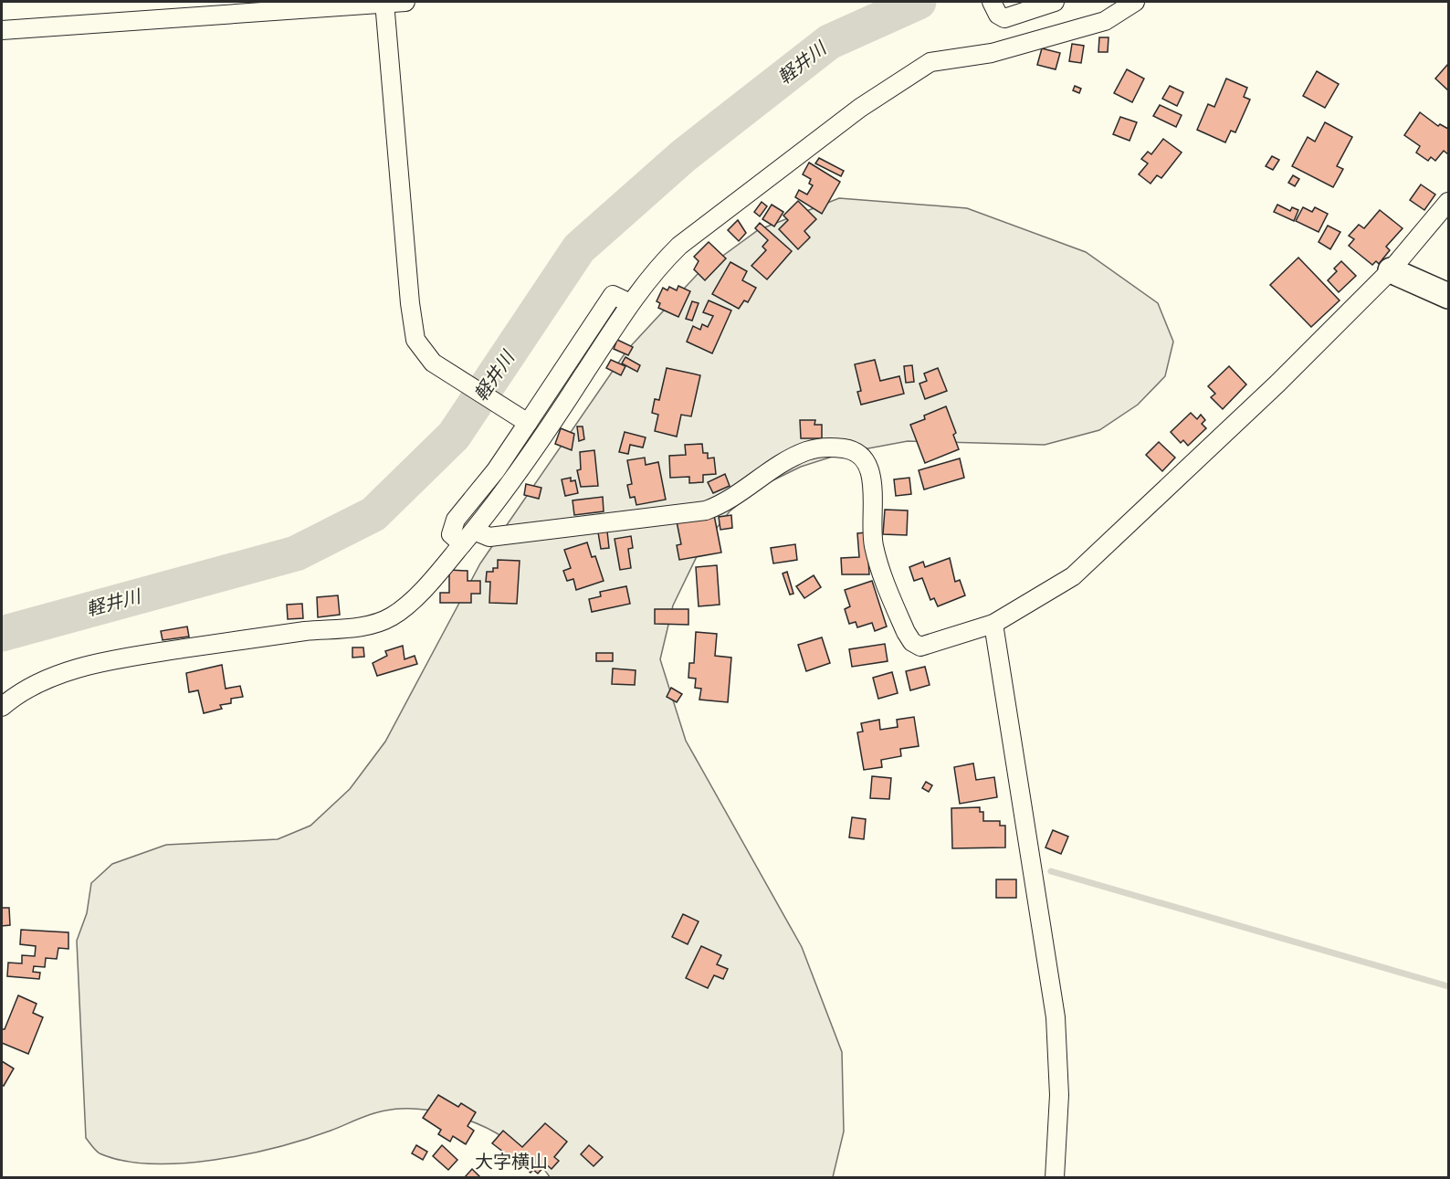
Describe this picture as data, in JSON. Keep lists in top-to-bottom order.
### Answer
{
  "districts": ["大字横山"],
  "water": ["軽井川"]
}
